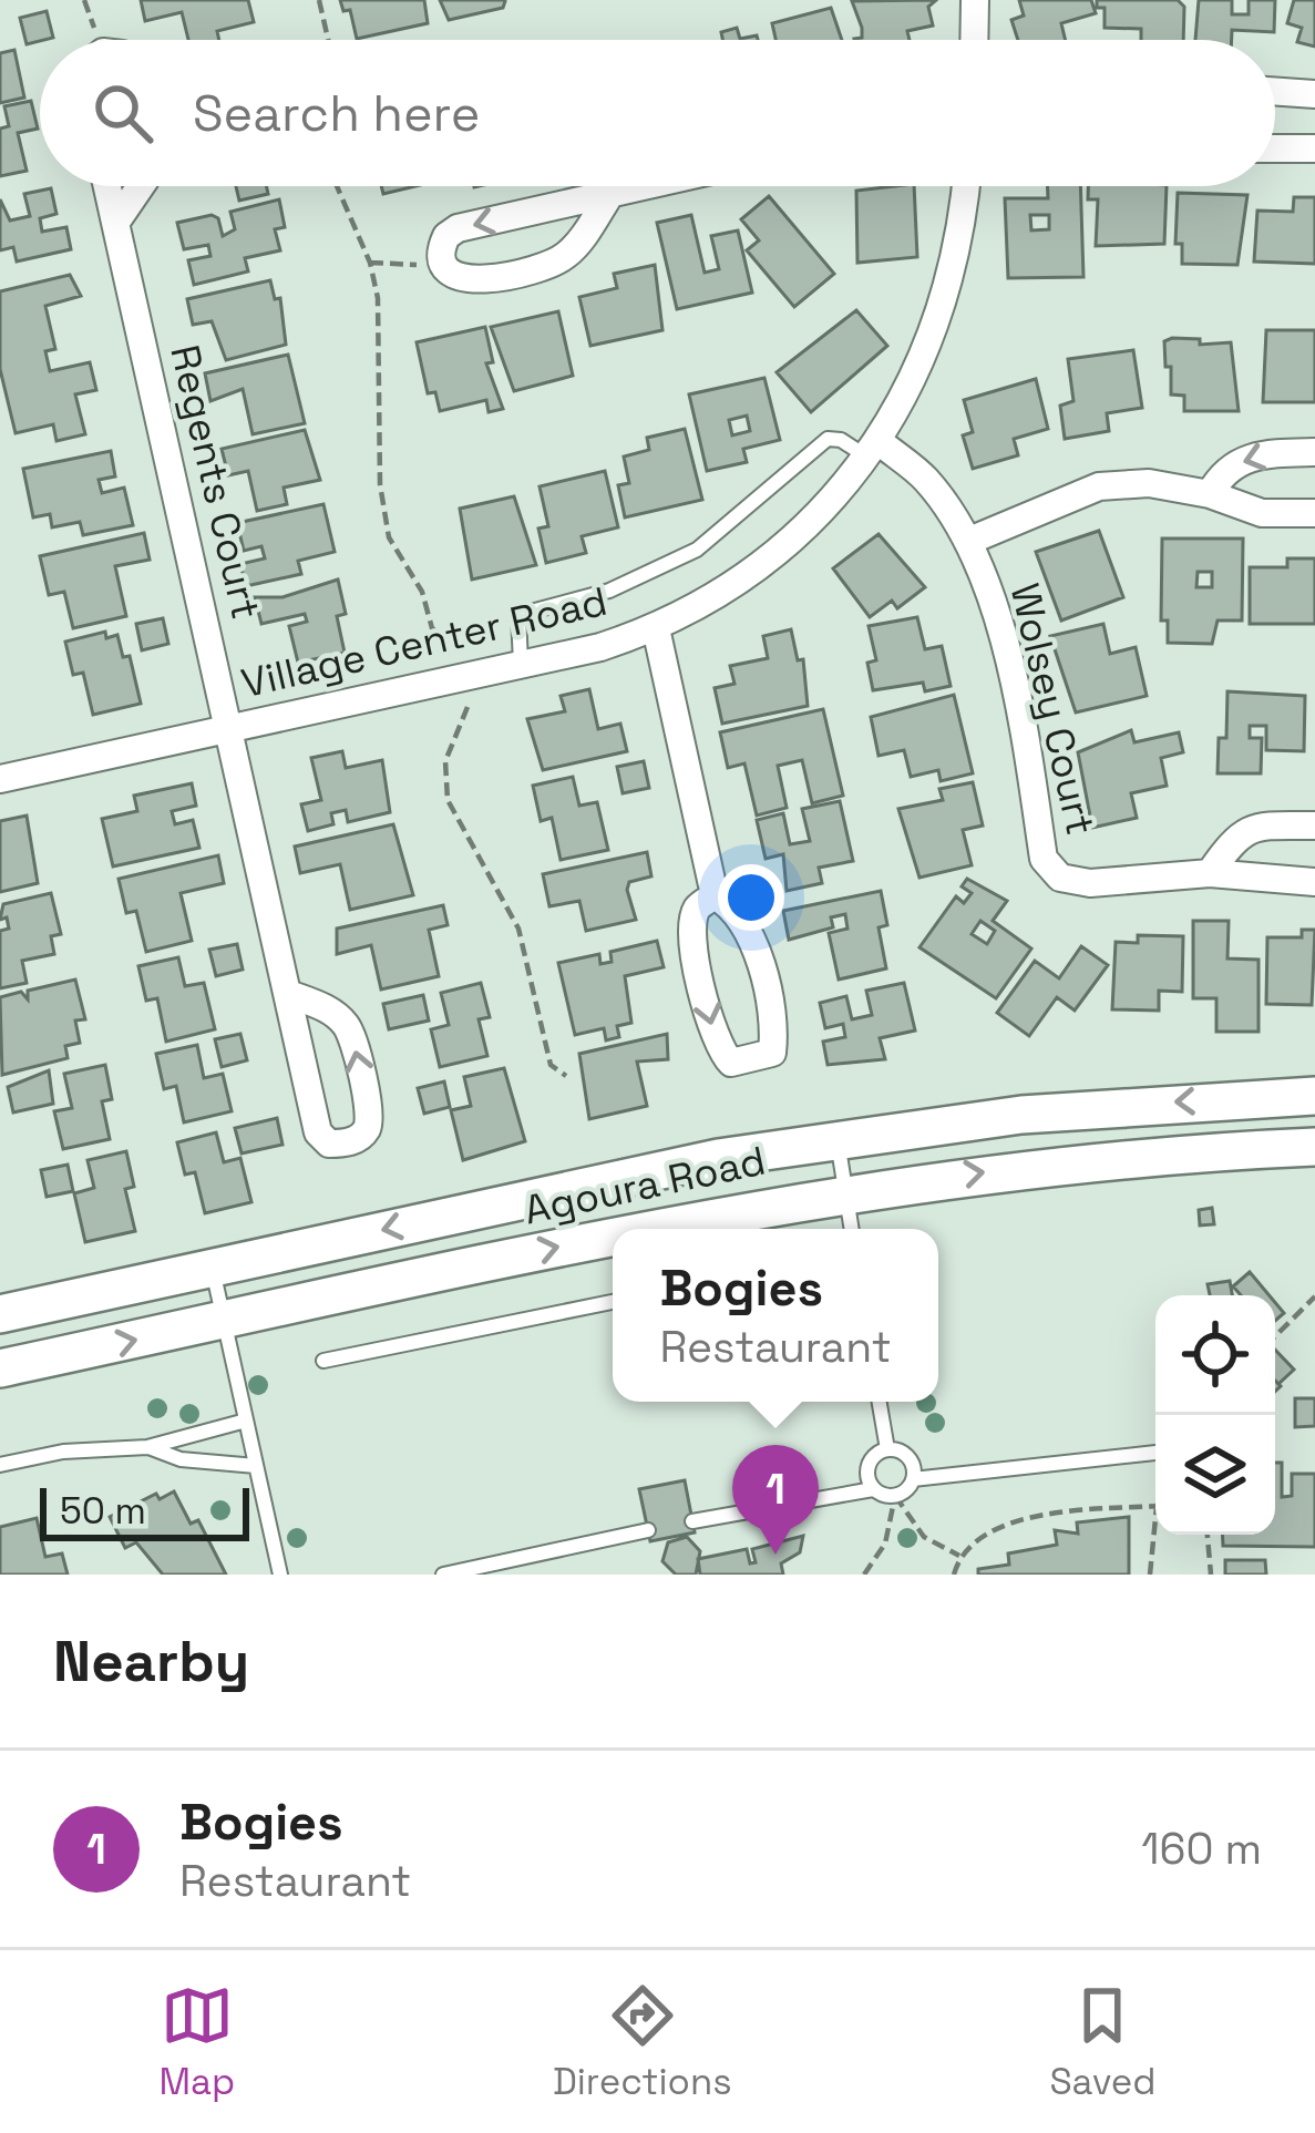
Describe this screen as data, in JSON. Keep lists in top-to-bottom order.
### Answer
{
  "streets": {
    "main road": ["Agoura Road"],
    "street": ["Regents Court", "Village Center Road", "Wolsey Court"]
  },
  "crossings": [
    ["Regents Court", "Village Center Road"],
    ["Village Center Road", "Wolsey Court"]
  ],
  "scale_bar": "50 m",
  "page": {
    "search": "Search here",
    "popup": ["Bogies", "Restaurant"],
    "pins": "1",
    "scale": "50 m",
    "heading": "Nearby",
    "list": [
      {
        "mark": "1",
        "name": "Bogies",
        "note": "Restaurant",
        "value": "160 m"
      }
    ],
    "nav": ["Map", "Directions", "Saved"]
  }
}
